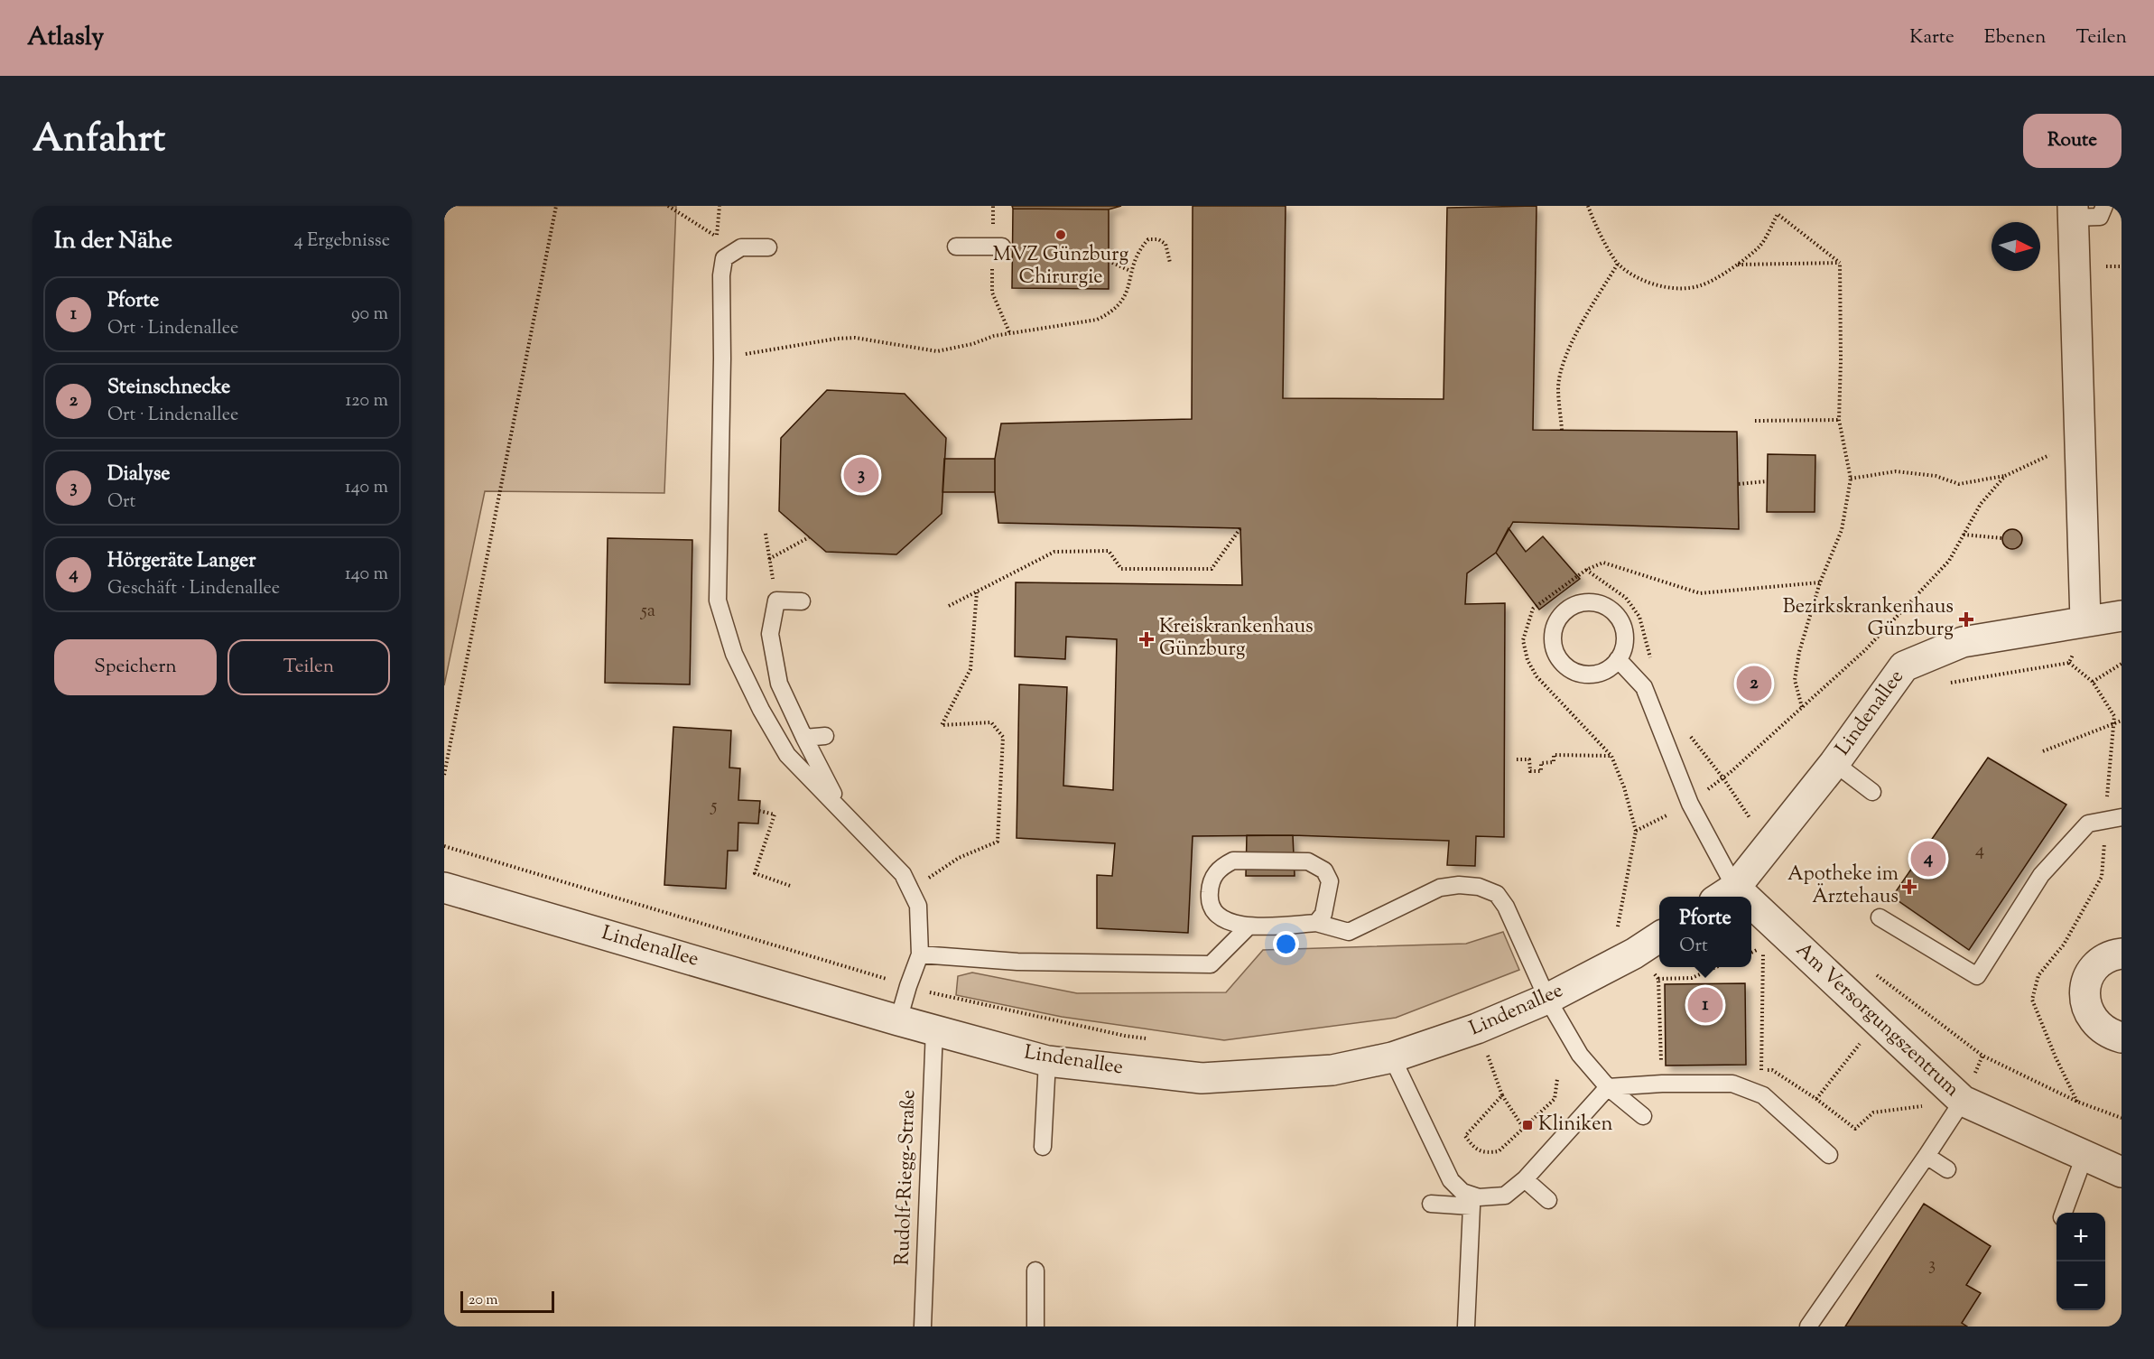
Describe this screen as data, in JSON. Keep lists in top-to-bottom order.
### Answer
{
  "streets": {
    "street": ["Lindenallee", "Am Versorgungszentrum"],
    "lane": ["Rudolf-Riegg-Straße"]
  },
  "crossings": [
    ["Lindenallee", "Rudolf-Riegg-Straße"]
  ],
  "places": {
    "other": ["MVZ Günzburg Chirurgie"],
    "health": ["Bezirkskrankenhaus Günzburg", "Kreiskrankenhaus Günzburg", "Apotheke im Ärztehaus"],
    "transit": ["Kliniken"]
  },
  "house_numbers": [
    "5a",
    "5",
    "4",
    "3"
  ],
  "scale_bar": "20 m",
  "north": "right",
  "page": {
    "header": "Atlasly",
    "nav": ["Karte", "Ebenen", "Teilen"],
    "title": "Anfahrt",
    "buttons": [
      "Route",
      ["Speichern", "Teilen"]
    ],
    "heading": ["In der Nähe", "4 Ergebnisse"],
    "list": [
      {
        "mark": "1",
        "name": "Pforte",
        "note": "Ort · Lindenallee",
        "value": "90 m"
      },
      {
        "mark": "2",
        "name": "Steinschnecke",
        "note": "Ort · Lindenallee",
        "value": "120 m"
      },
      {
        "mark": "3",
        "name": "Dialyse",
        "note": "Ort",
        "value": "140 m"
      },
      {
        "mark": "4",
        "name": "Hörgeräte Langer",
        "note": "Geschäft · Lindenallee",
        "value": "140 m"
      }
    ],
    "pins": [
      "3",
      "2",
      "4",
      "1"
    ],
    "popup": ["Pforte", "Ort"],
    "map_buttons": ["+", "−"],
    "scale": "20 m"
  }
}
